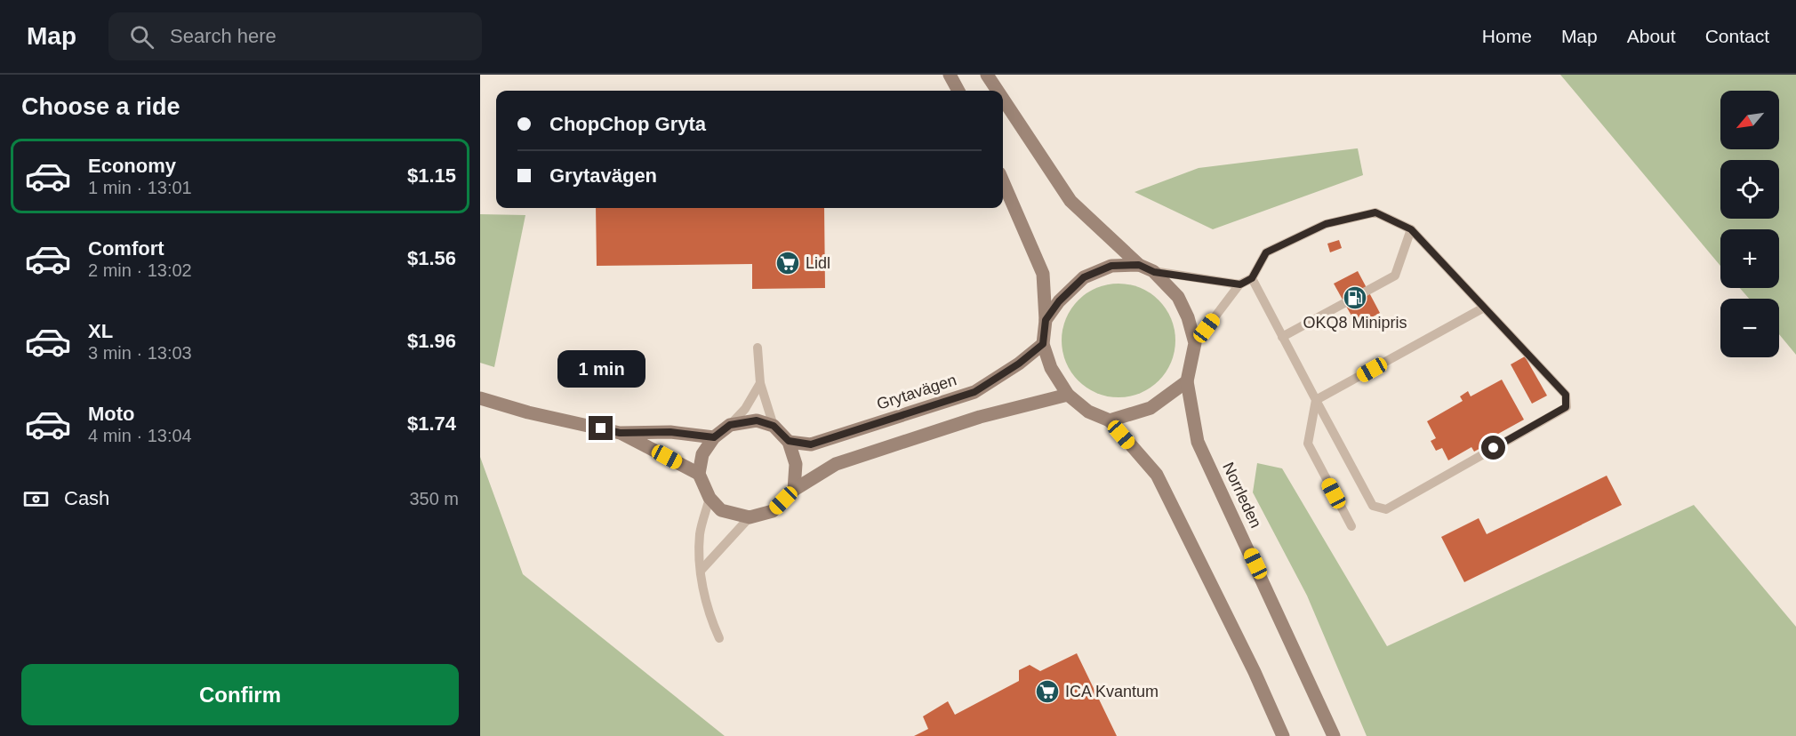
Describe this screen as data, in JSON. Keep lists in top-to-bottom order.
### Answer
{
  "streets": {
    "main road": ["Grytavägen", "Norrleden"]
  },
  "crossings": [
    ["Grytavägen", "Norrleden"]
  ],
  "places": {
    "supermarket": ["Lidl", "ICA Kvantum"],
    "fuel station": ["OKQ8 Minipris"]
  },
  "north": "bottom left",
  "page": {
    "header": "Map",
    "search": "Search here",
    "nav": [
      "Home",
      "Map",
      "About",
      "Contact"
    ],
    "heading": "Choose a ride",
    "map_buttons": ["+", "−"],
    "banner": ["ChopChop Gryta", "Grytavägen"],
    "list": [
      {
        "name": "Economy",
        "note": "1 min · 13:01",
        "value": "$1.15"
      },
      {
        "name": "Comfort",
        "note": "2 min · 13:02",
        "value": "$1.56"
      },
      {
        "name": "XL",
        "note": "3 min · 13:03",
        "value": "$1.96"
      },
      {
        "name": "Moto",
        "note": "4 min · 13:04",
        "value": "$1.74"
      }
    ],
    "bubble": "1 min",
    "pay": ["Cash", "350 m"],
    "buttons": "Confirm"
  }
}
